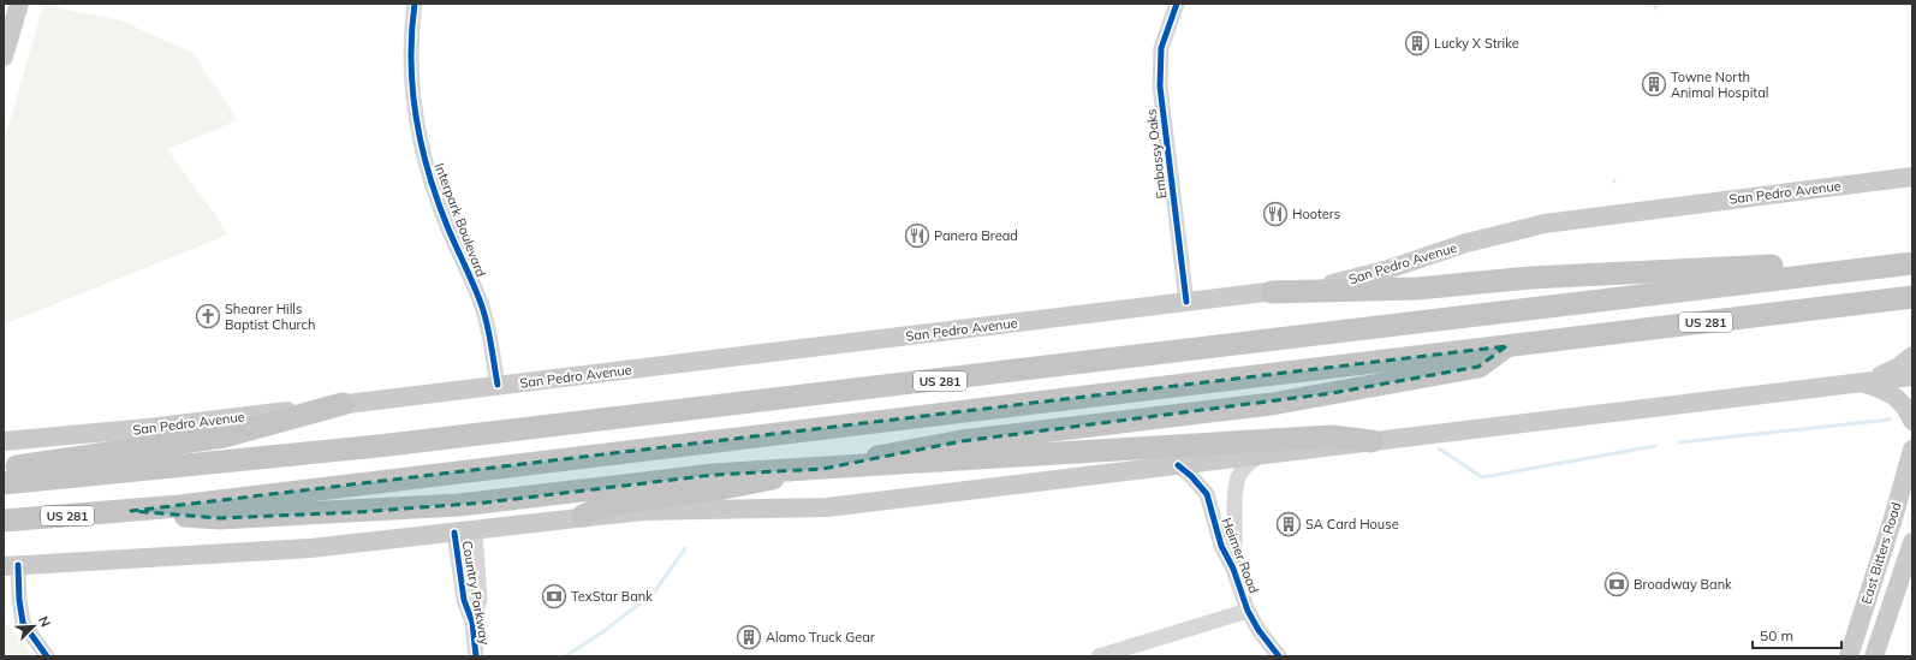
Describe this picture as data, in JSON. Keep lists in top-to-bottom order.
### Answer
{
  "streets": {
    "highway": ["US 281"],
    "main road": ["San Pedro Avenue", "East Bitters Road"],
    "street": [
      "Embassy Oaks",
      "Interpark Boulevard",
      "Heimer Road",
      "Country Parkway"
    ]
  },
  "crossings": [
    ["Embassy Oaks", "San Pedro Avenue"],
    ["San Pedro Avenue", "Interpark Boulevard"]
  ],
  "places": {
    "building": [
      "Lucky X Strike",
      "Towne North Animal Hospital",
      "SA Card House",
      "Alamo Truck Gear"
    ],
    "restaurant": ["Hooters", "Panera Bread"],
    "church": ["Shearer Hills Baptist Church"],
    "bank": ["Broadway Bank", "TexStar Bank"]
  },
  "scale_bar": "50 m",
  "north": "top right"
}
